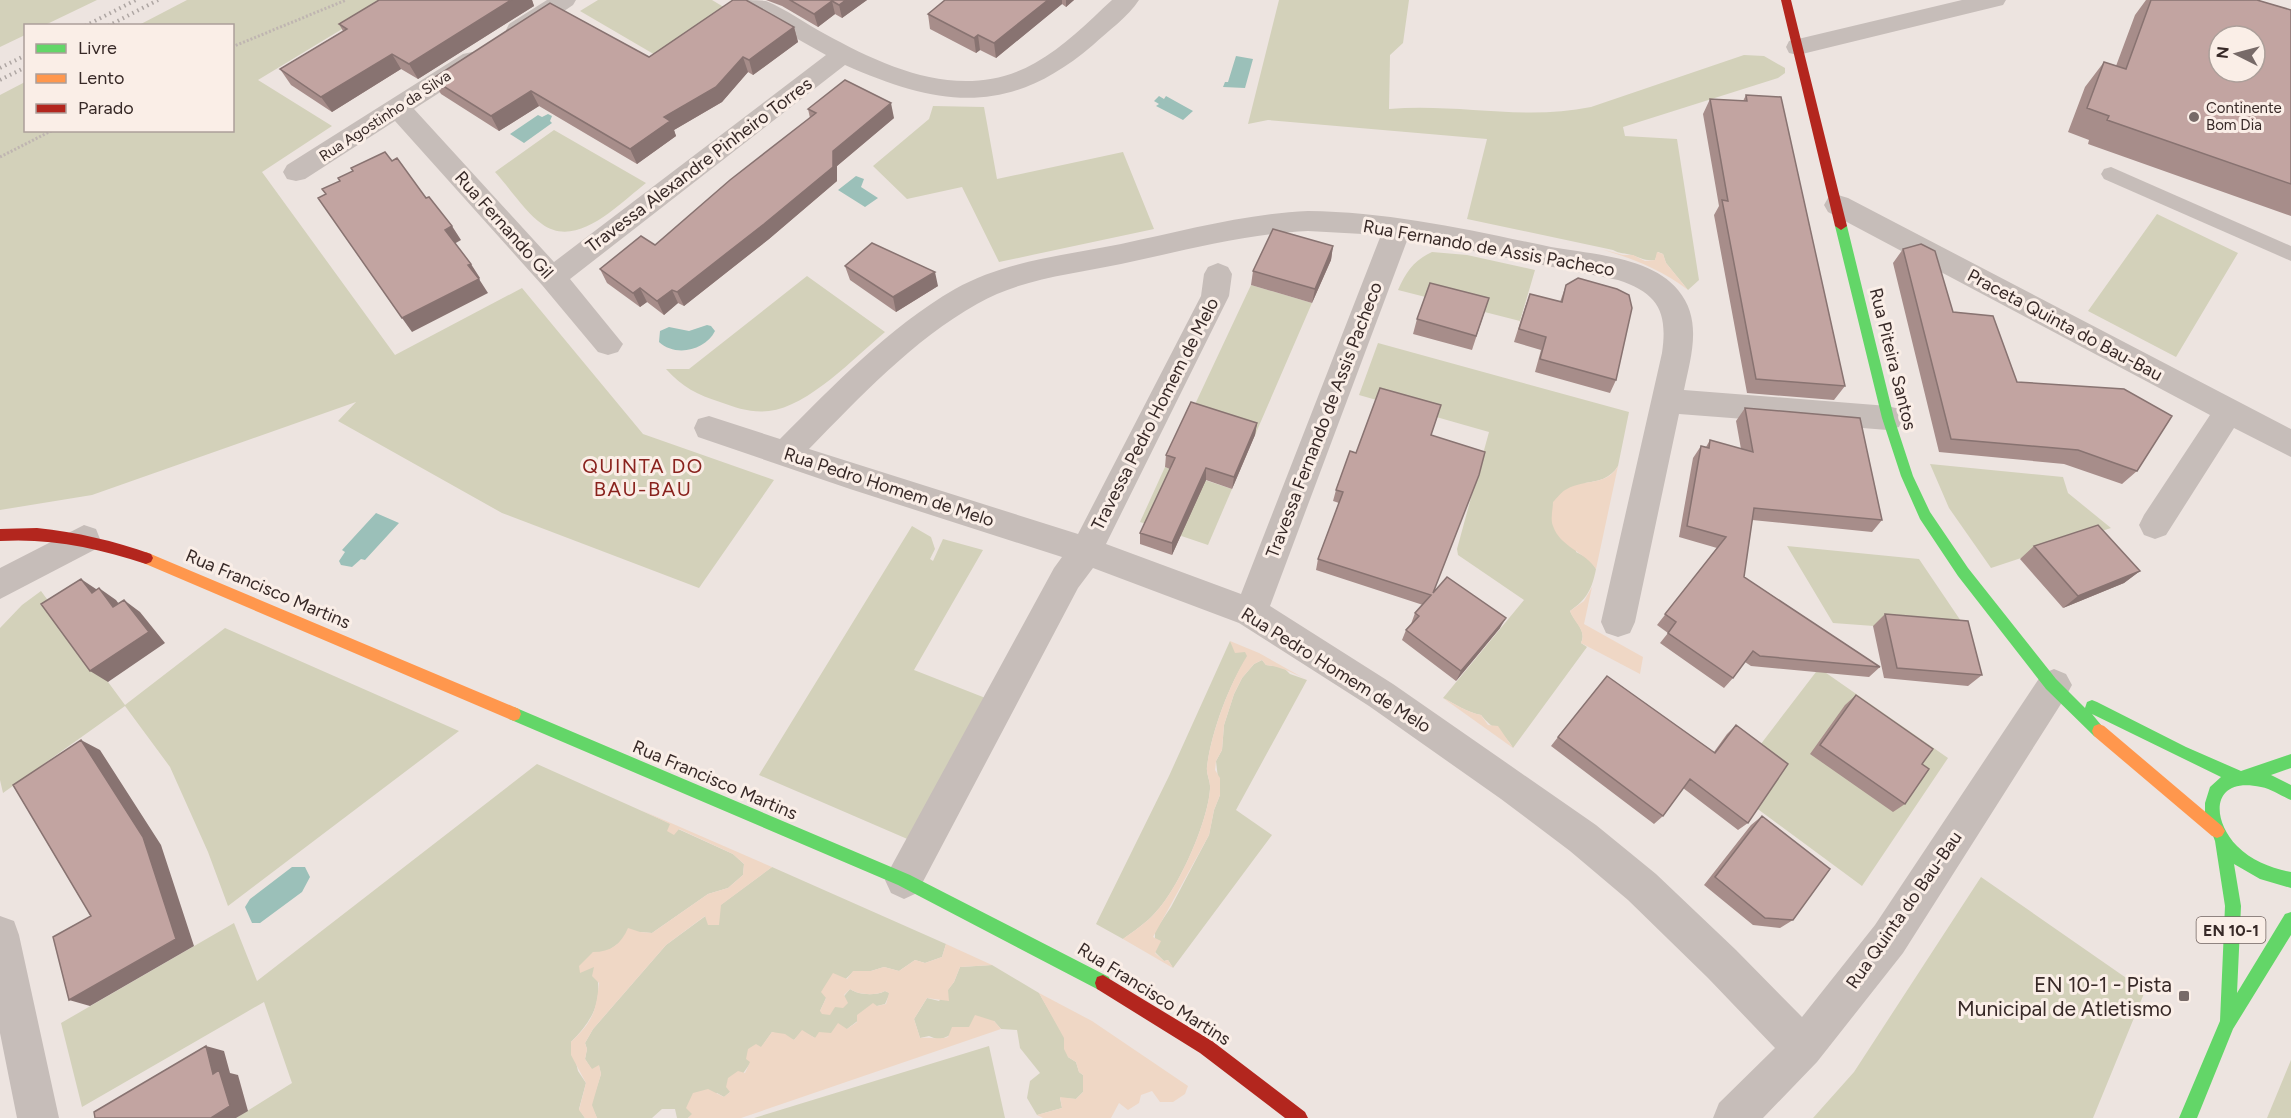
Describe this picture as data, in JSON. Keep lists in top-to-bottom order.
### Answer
{
  "streets": {
    "street": [
      "Rua Agostinho da Silva",
      "Travessa Alexandre Pinheiro Torres",
      "Rua Fernando Gil",
      "Rua Fernando de Assis Pacheco",
      "Praceta Quinta do Bau-Bau",
      "Rua Piteira Santos",
      "Travessa Pedro Homem de Melo",
      "Travessa Fernando de Assis Pacheco",
      "Rua Pedro Homem de Melo",
      "Rua Francisco Martins",
      "Rua Quinta do Bau-Bau",
      "EN 10-1"
    ]
  },
  "crossings": [
    ["Rua Agostinho da Silva", "Rua Fernando Gil"],
    ["Travessa Alexandre Pinheiro Torres", "Rua Fernando Gil"],
    ["Rua Fernando de Assis Pacheco", "Travessa Fernando de Assis Pacheco"],
    ["Rua Fernando de Assis Pacheco", "Rua Pedro Homem de Melo"],
    ["Praceta Quinta do Bau-Bau", "Rua Piteira Santos"],
    ["Rua Piteira Santos", "Rua Quinta do Bau-Bau"],
    ["Rua Piteira Santos", "EN 10-1"],
    ["Travessa Pedro Homem de Melo", "Rua Pedro Homem de Melo"],
    ["Travessa Pedro Homem de Melo", "Rua Francisco Martins"],
    ["Travessa Fernando de Assis Pacheco", "Rua Pedro Homem de Melo"],
    ["Rua Pedro Homem de Melo", "Rua Quinta do Bau-Bau"]
  ],
  "districts": ["QUINTA DO BAU-BAU"],
  "places": {
    "other": ["Continente Bom Dia"],
    "transit": ["EN 10-1 - Pista Municipal de Atletismo"]
  },
  "legend": ["Livre", "Lento", "Parado"],
  "north": "left"
}
